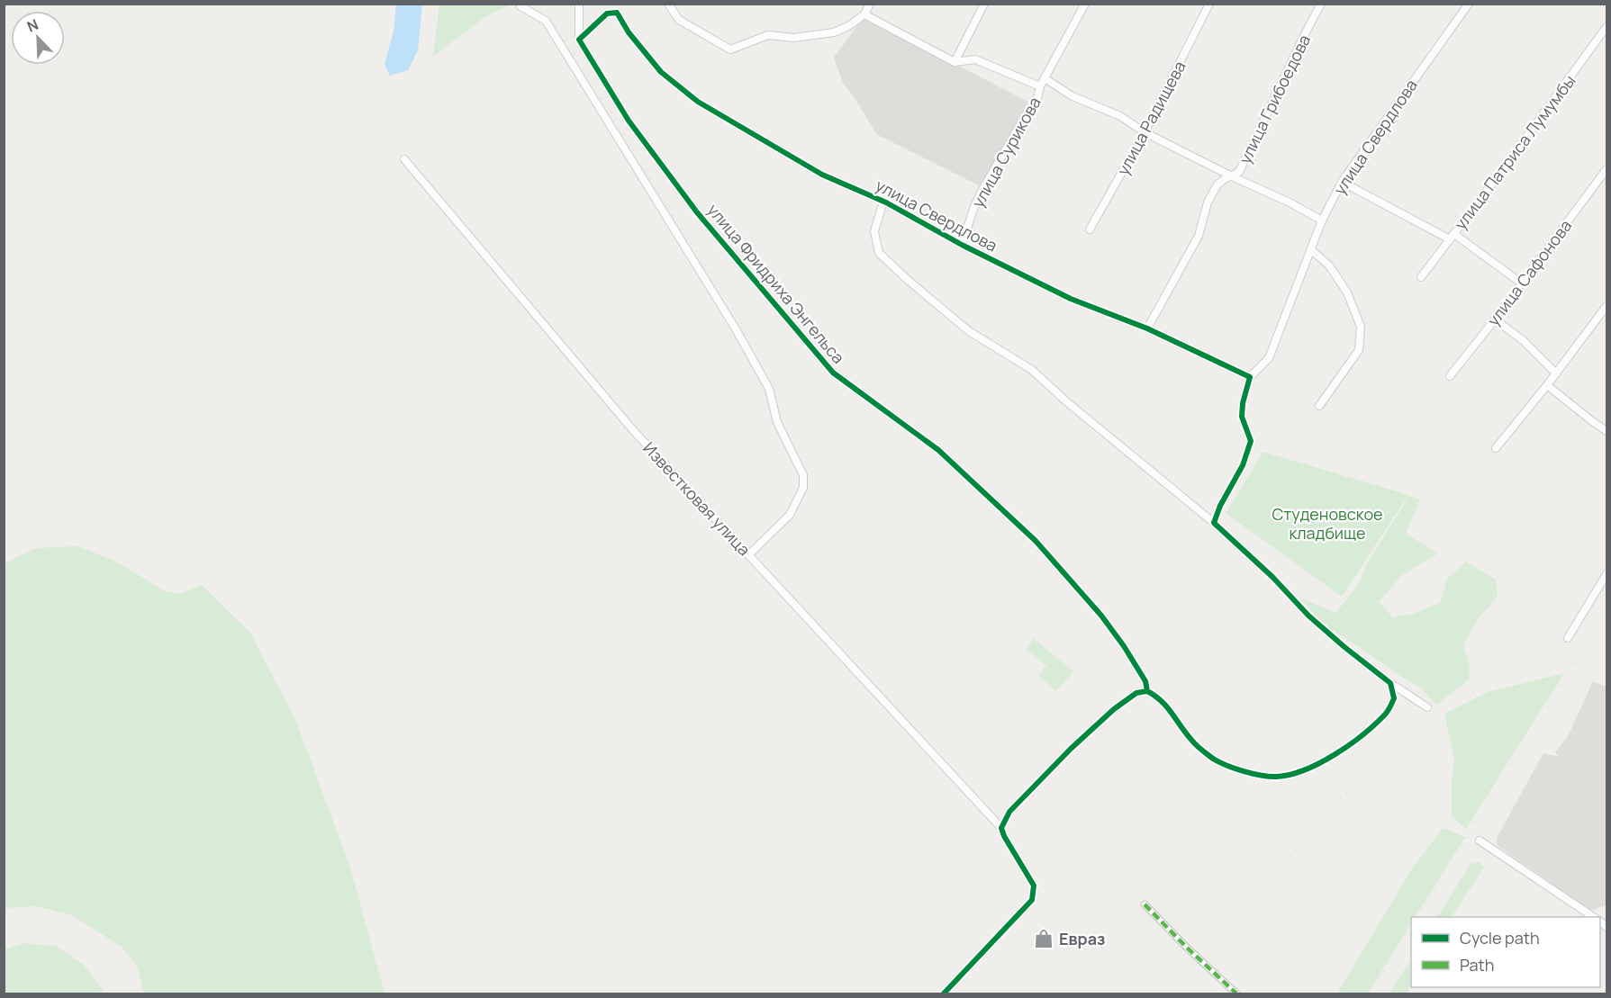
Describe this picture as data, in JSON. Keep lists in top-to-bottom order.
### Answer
{
  "streets": {
    "street": [
      "улица Грибоедова",
      "улица Радищева",
      "улица Свердлова",
      "улица Сурикова",
      "улица Патриса Лумумбы",
      "улица Сафонова",
      "улица Фридриха Энгельса",
      "Известковая улица"
    ]
  },
  "crossings": [
    ["улица Грибоедова", "улица Свердлова"],
    ["улица Свердлова", "улица Сурикова"],
    ["улица Свердлова", "улица Фридриха Энгельса"]
  ],
  "parks": ["Студеновское кладбище"],
  "places": {
    "shop": ["Евраз"]
  },
  "legend": ["Cycle path", "Path"],
  "north": "top left"
}
